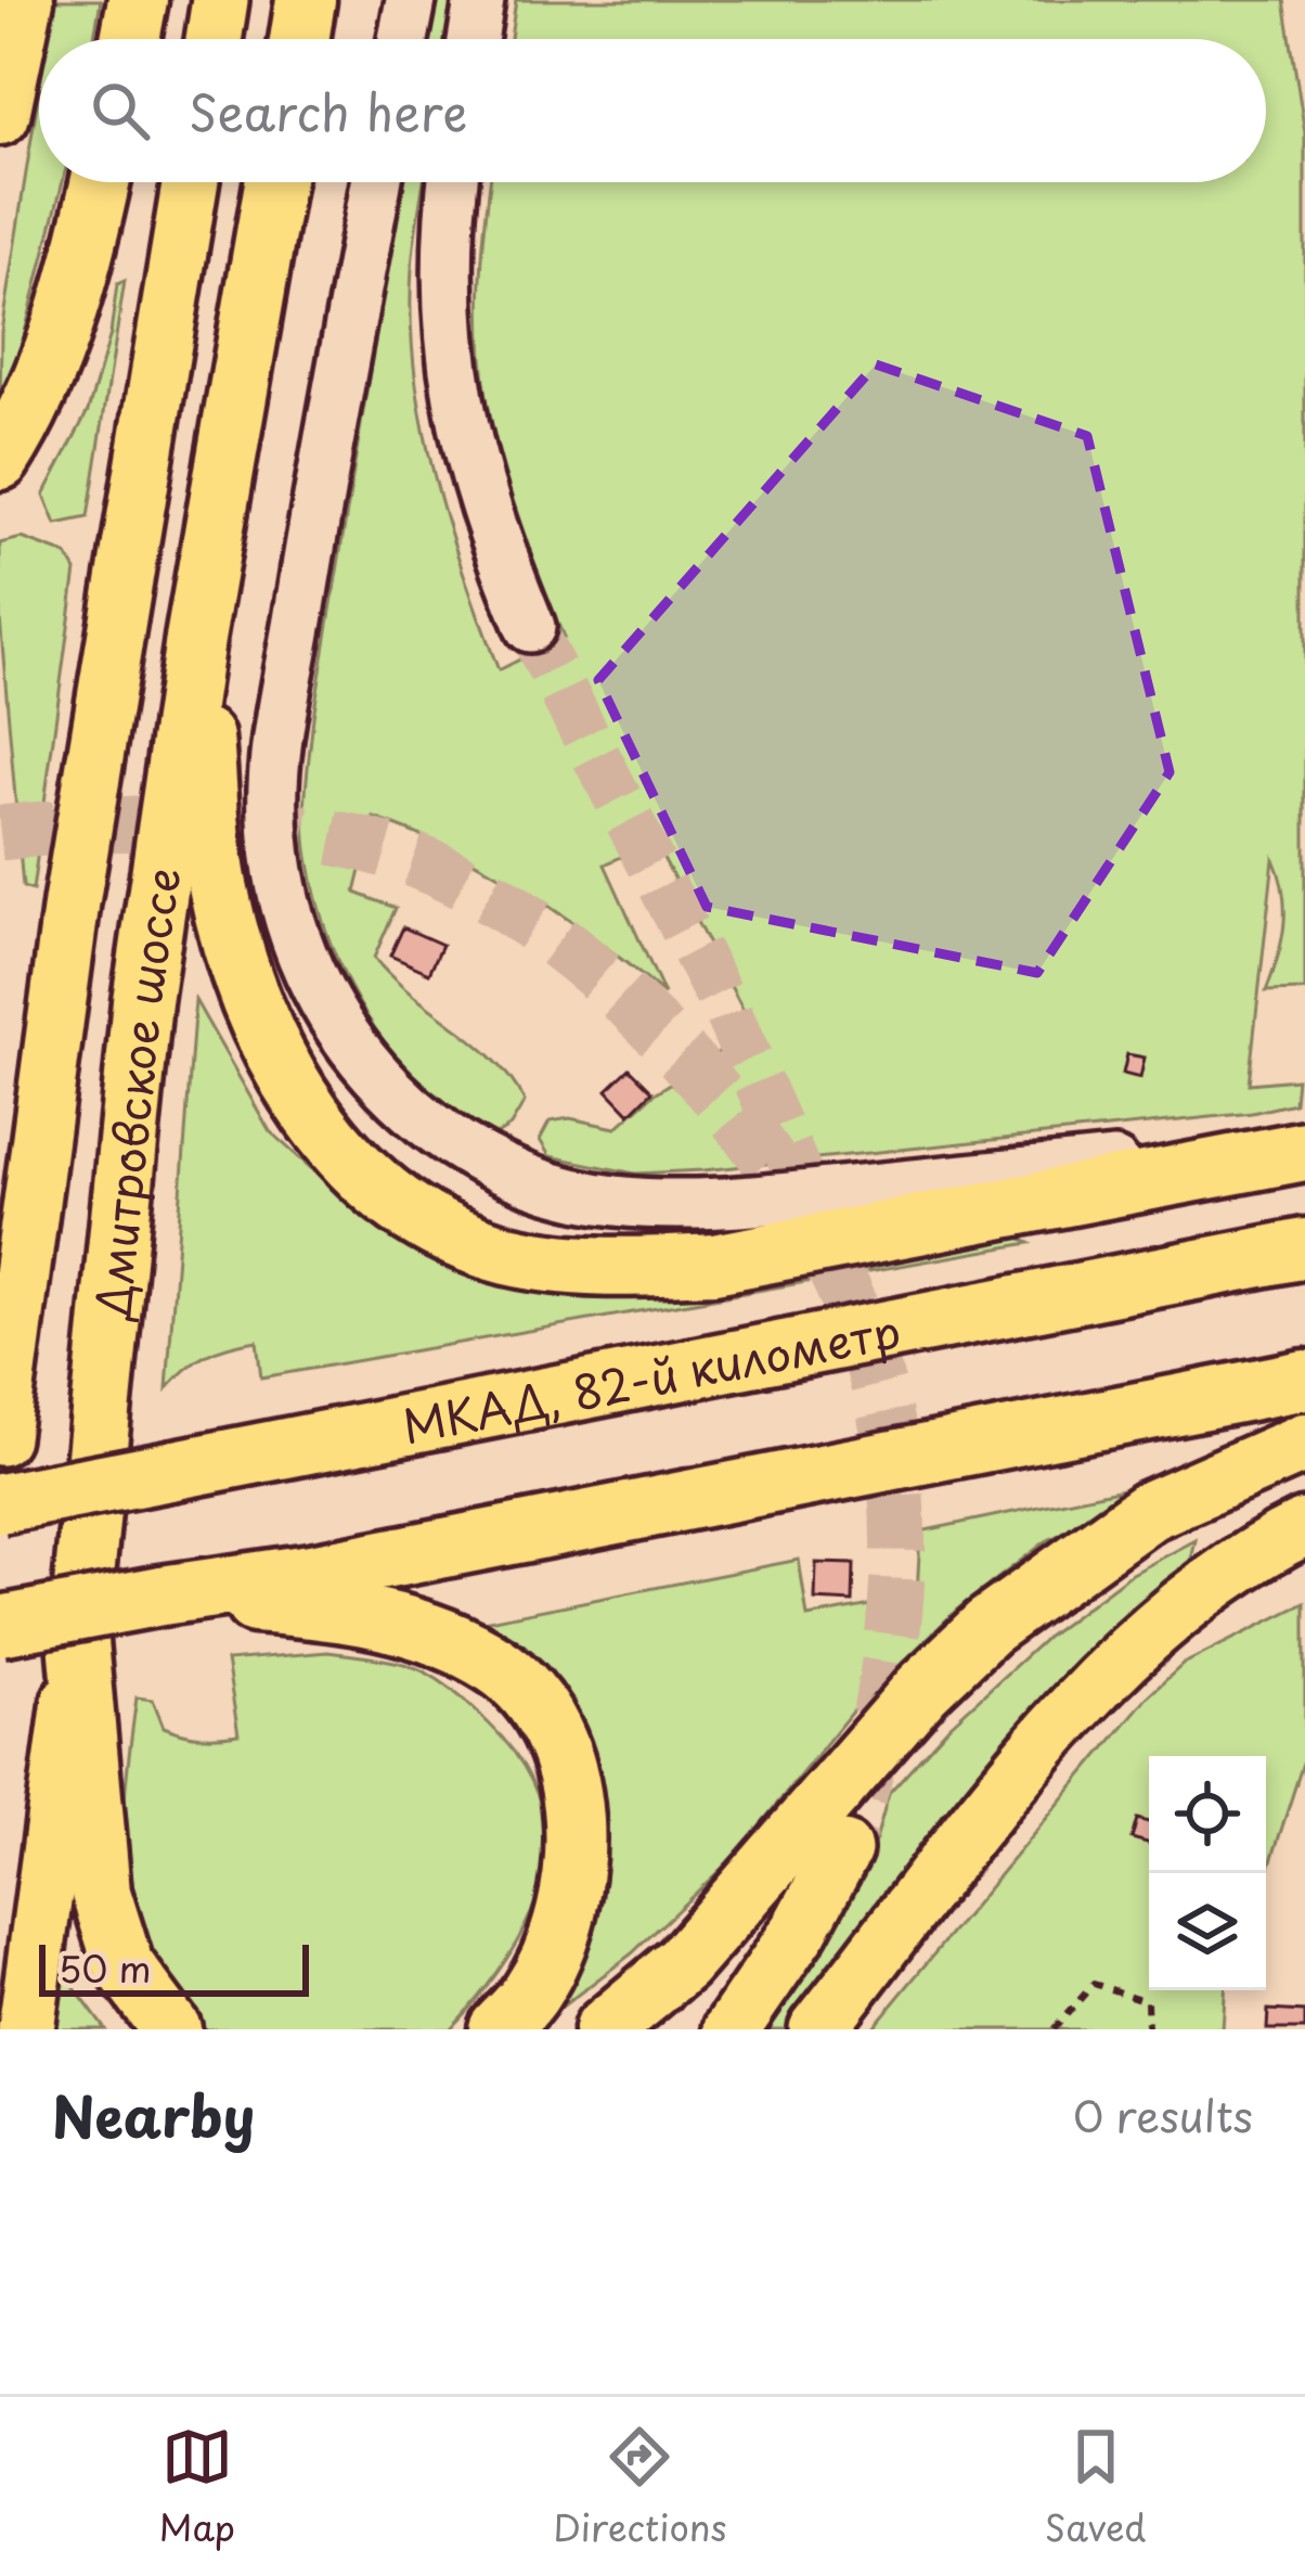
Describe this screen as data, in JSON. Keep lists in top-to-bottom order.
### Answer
{
  "streets": {
    "highway": ["Дмитровское шоссе", "МКАД, 82-й километр"]
  },
  "scale_bar": "50 m",
  "page": {
    "search": "Search here",
    "scale": "50 m",
    "heading": ["Nearby", "0 results"],
    "nav": ["Map", "Directions", "Saved"]
  }
}
